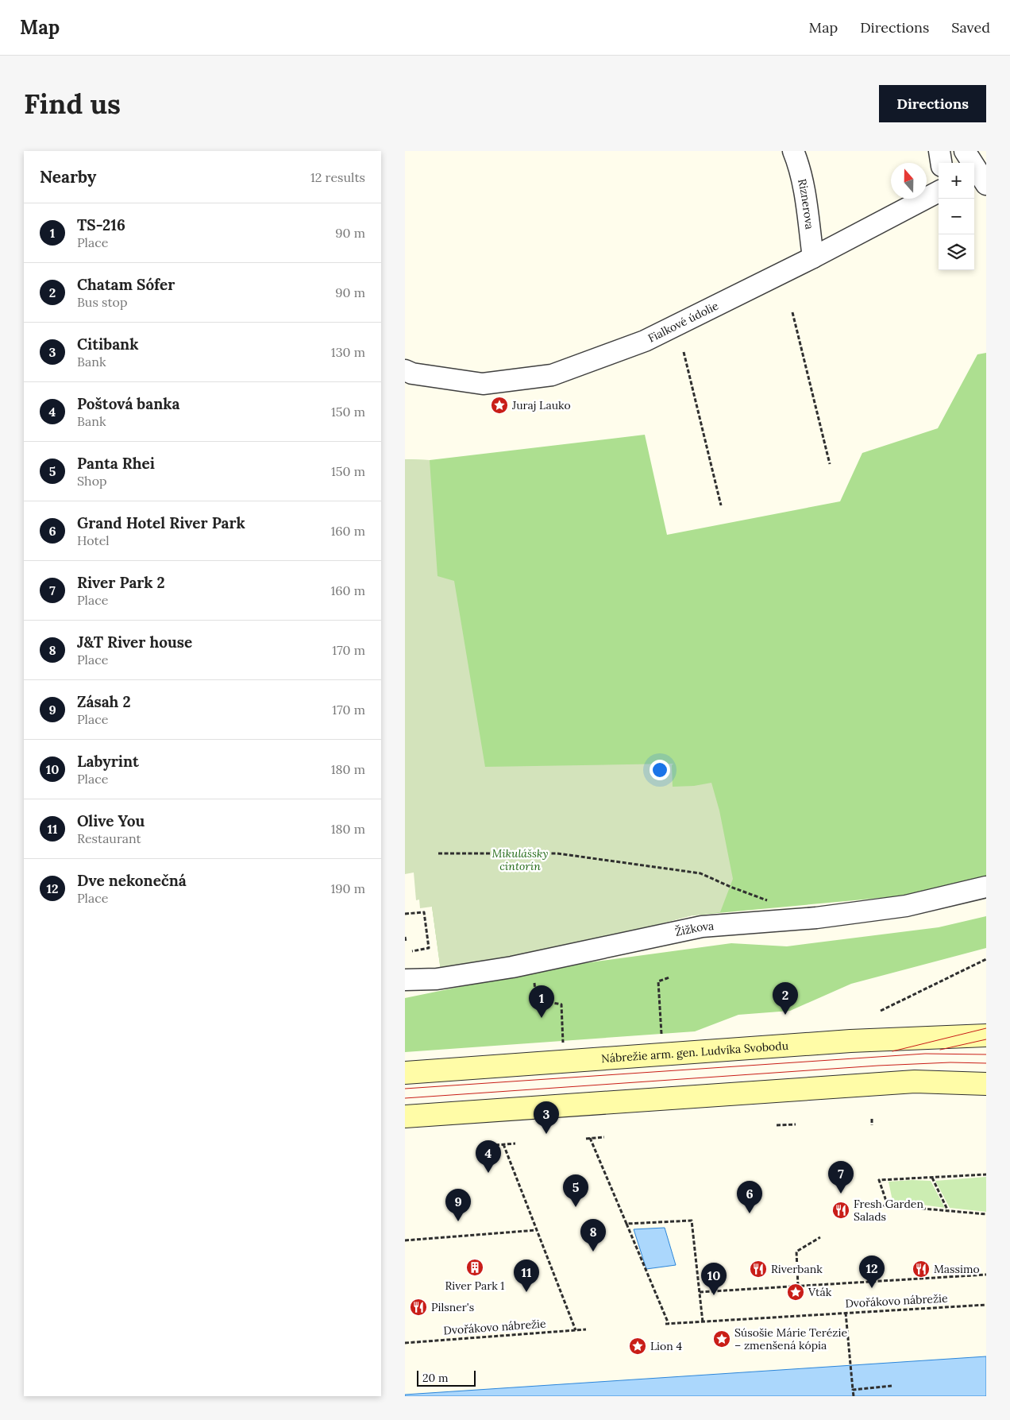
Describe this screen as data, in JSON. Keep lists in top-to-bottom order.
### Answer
{
  "streets": {
    "main road": ["Nábrežie arm. gen. Ludvíka Svobodu"],
    "street": ["Riznerova", "Fialkové údolie", "Žižkova"],
    "path": ["Dvořákovo nábrežie"]
  },
  "crossings": [
    ["Riznerova", "Fialkové údolie"]
  ],
  "parks": ["Mikulášsky cintorín"],
  "places": {
    "place": [
      "Juraj Lauko",
      "Vták",
      "Súsošie Márie Terézie – zmenšená kópia",
      "Lion 4"
    ],
    "restaurant": [
      "Fresh Garden Salads",
      "Riverbank",
      "Massimo",
      "Pilsner's"
    ],
    "building": ["River Park 1"]
  },
  "scale_bar": "20 m",
  "north": "top",
  "page": {
    "header": "Map",
    "nav": ["Map", "Directions", "Saved"],
    "buttons": "Directions",
    "title": "Find us",
    "heading": ["Nearby", "12 results"],
    "map_buttons": ["+", "−"],
    "list": [
      {
        "mark": "1",
        "name": "TS-216",
        "note": "Place",
        "value": "90 m"
      },
      {
        "mark": "2",
        "name": "Chatam Sófer",
        "note": "Bus stop",
        "value": "90 m"
      },
      {
        "mark": "3",
        "name": "Citibank",
        "note": "Bank",
        "value": "130 m"
      },
      {
        "mark": "4",
        "name": "Poštová banka",
        "note": "Bank",
        "value": "150 m"
      },
      {
        "mark": "5",
        "name": "Panta Rhei",
        "note": "Shop",
        "value": "150 m"
      },
      {
        "mark": "6",
        "name": "Grand Hotel River Park",
        "note": "Hotel",
        "value": "160 m"
      },
      {
        "mark": "7",
        "name": "River Park 2",
        "note": "Place",
        "value": "160 m"
      },
      {
        "mark": "8",
        "name": "J&T River house",
        "note": "Place",
        "value": "170 m"
      },
      {
        "mark": "9",
        "name": "Zásah 2",
        "note": "Place",
        "value": "170 m"
      },
      {
        "mark": "10",
        "name": "Labyrint",
        "note": "Place",
        "value": "180 m"
      },
      {
        "mark": "11",
        "name": "Olive You",
        "note": "Restaurant",
        "value": "180 m"
      },
      {
        "mark": "12",
        "name": "Dve nekonečná",
        "note": "Place",
        "value": "190 m"
      }
    ],
    "pins": [
      "2",
      "1",
      "3",
      "4",
      "7",
      "5",
      "6",
      "9",
      "8",
      "12",
      "11",
      "10"
    ],
    "scale": "20 m"
  }
}
